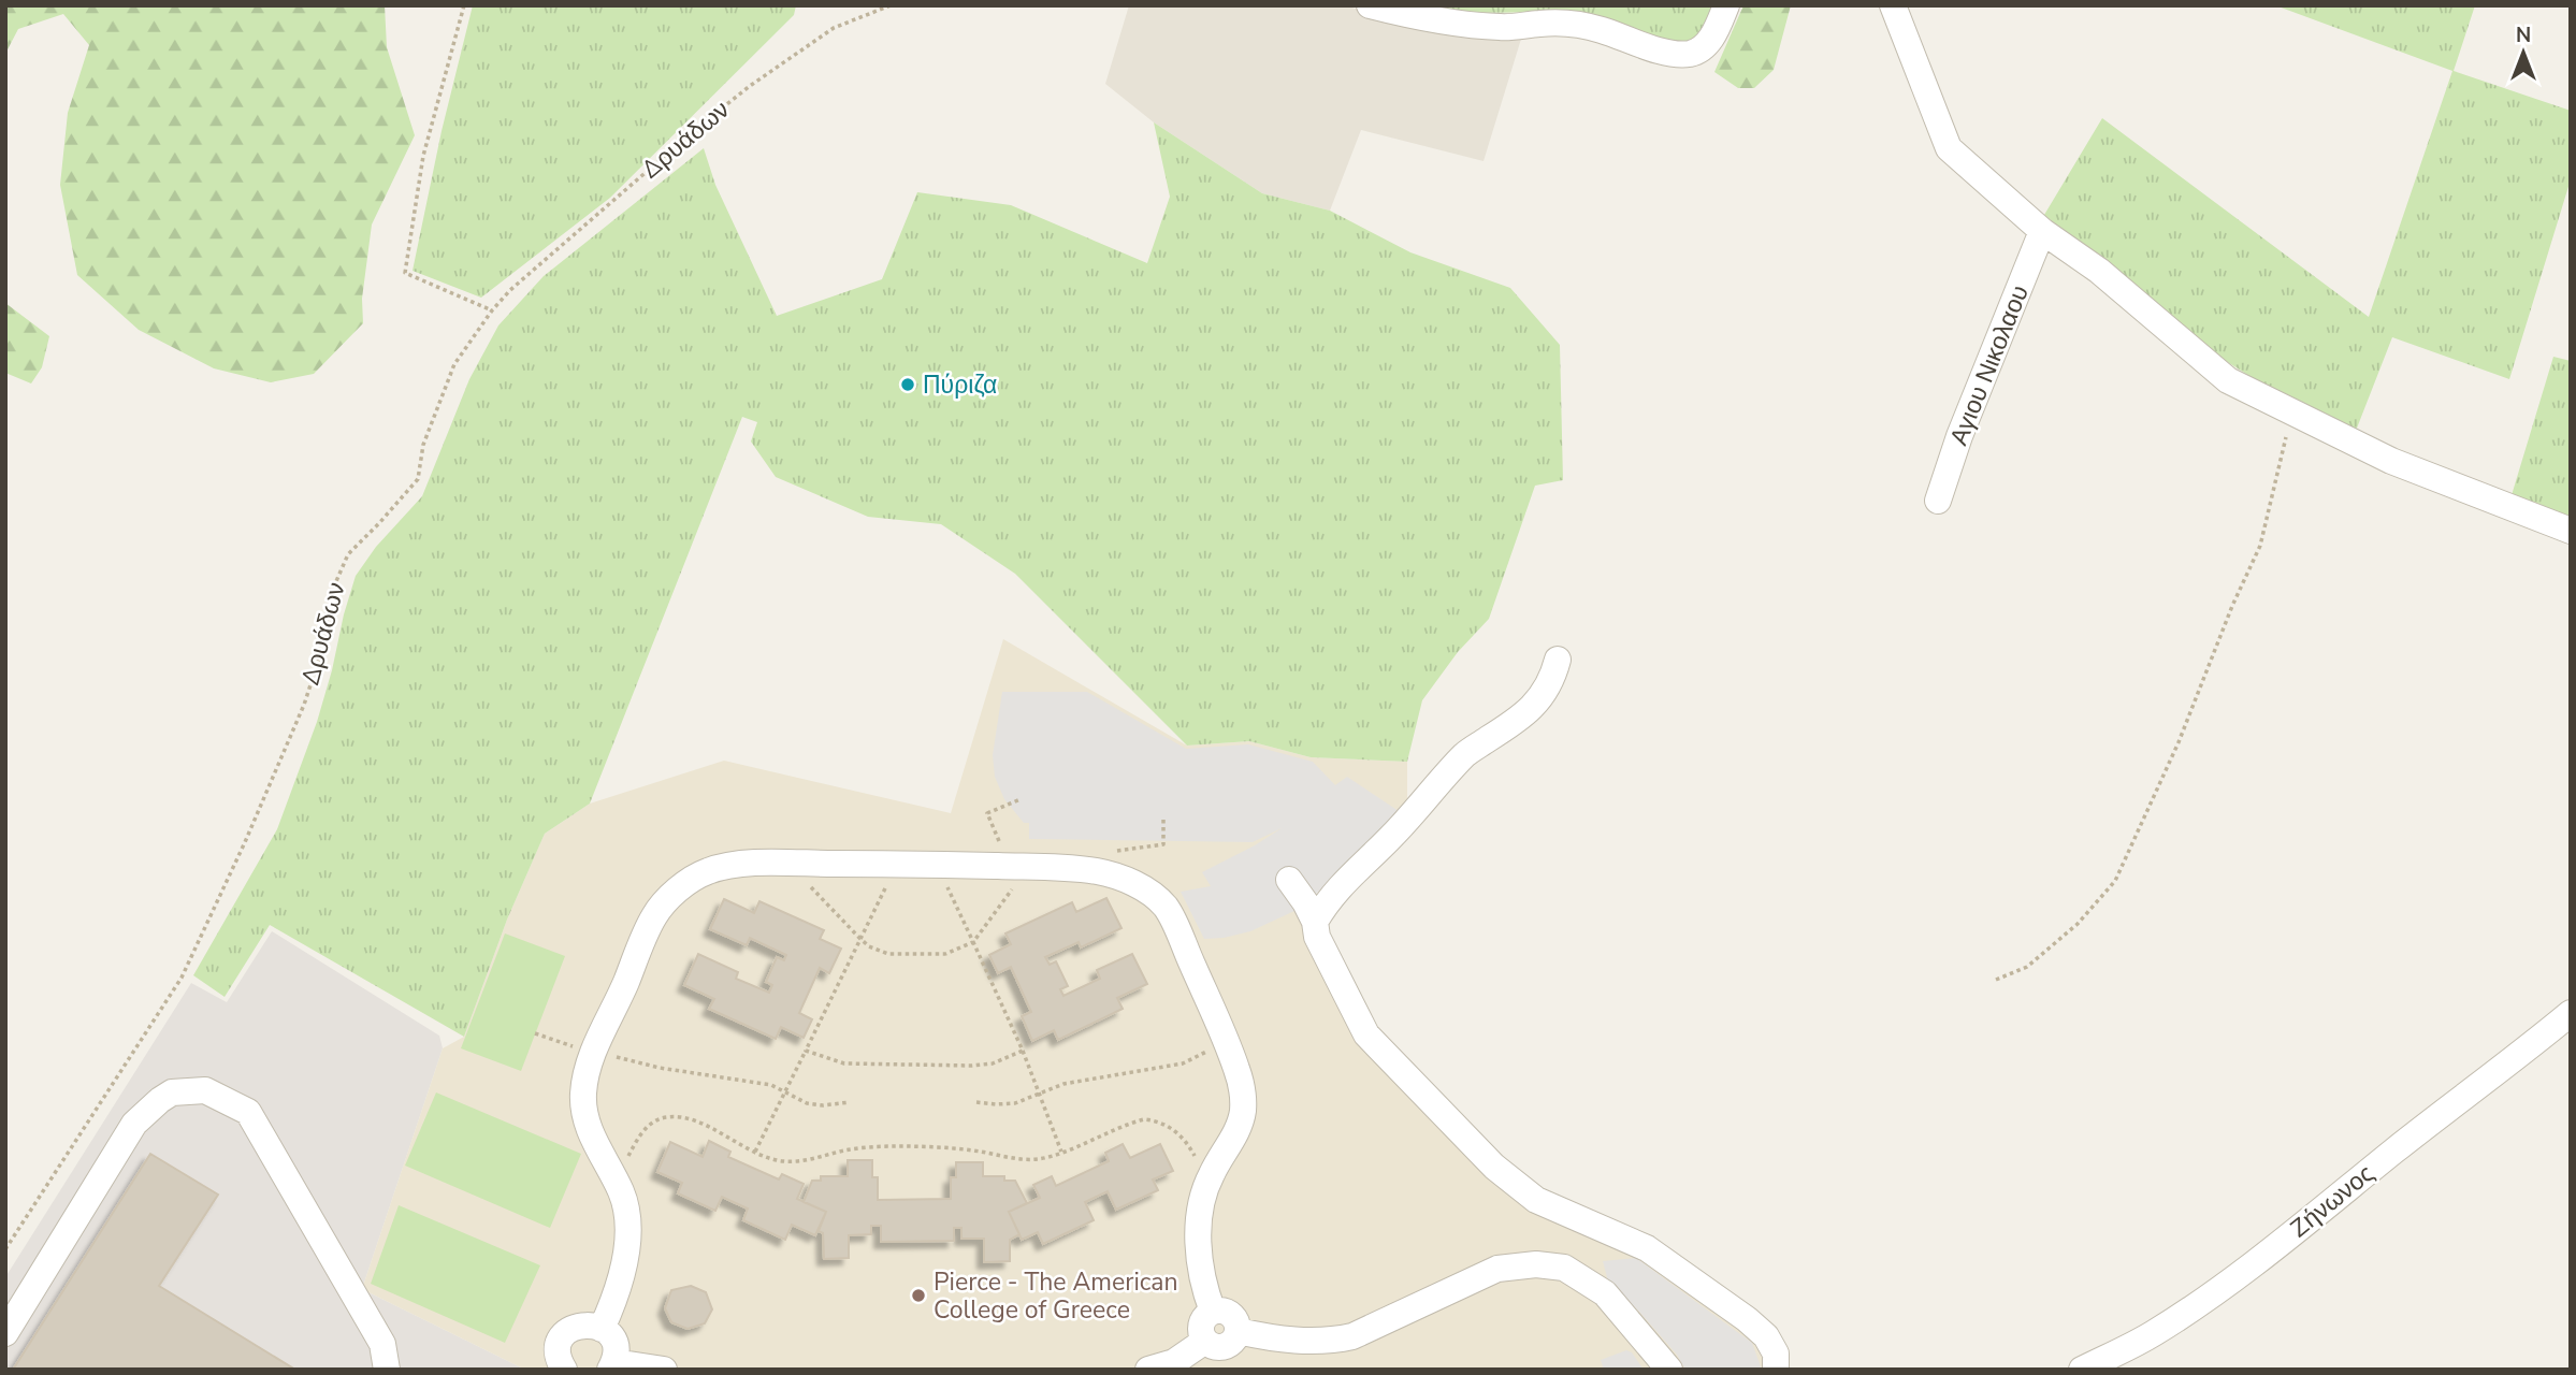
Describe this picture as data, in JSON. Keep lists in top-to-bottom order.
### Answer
{
  "streets": {
    "street": ["Αγιου Νικολαου", "Ζήνωνος"],
    "path": ["Δρυάδων"]
  },
  "places": ["Πύριζα", "Pierce - The American College of Greece"],
  "north": "top"
}
